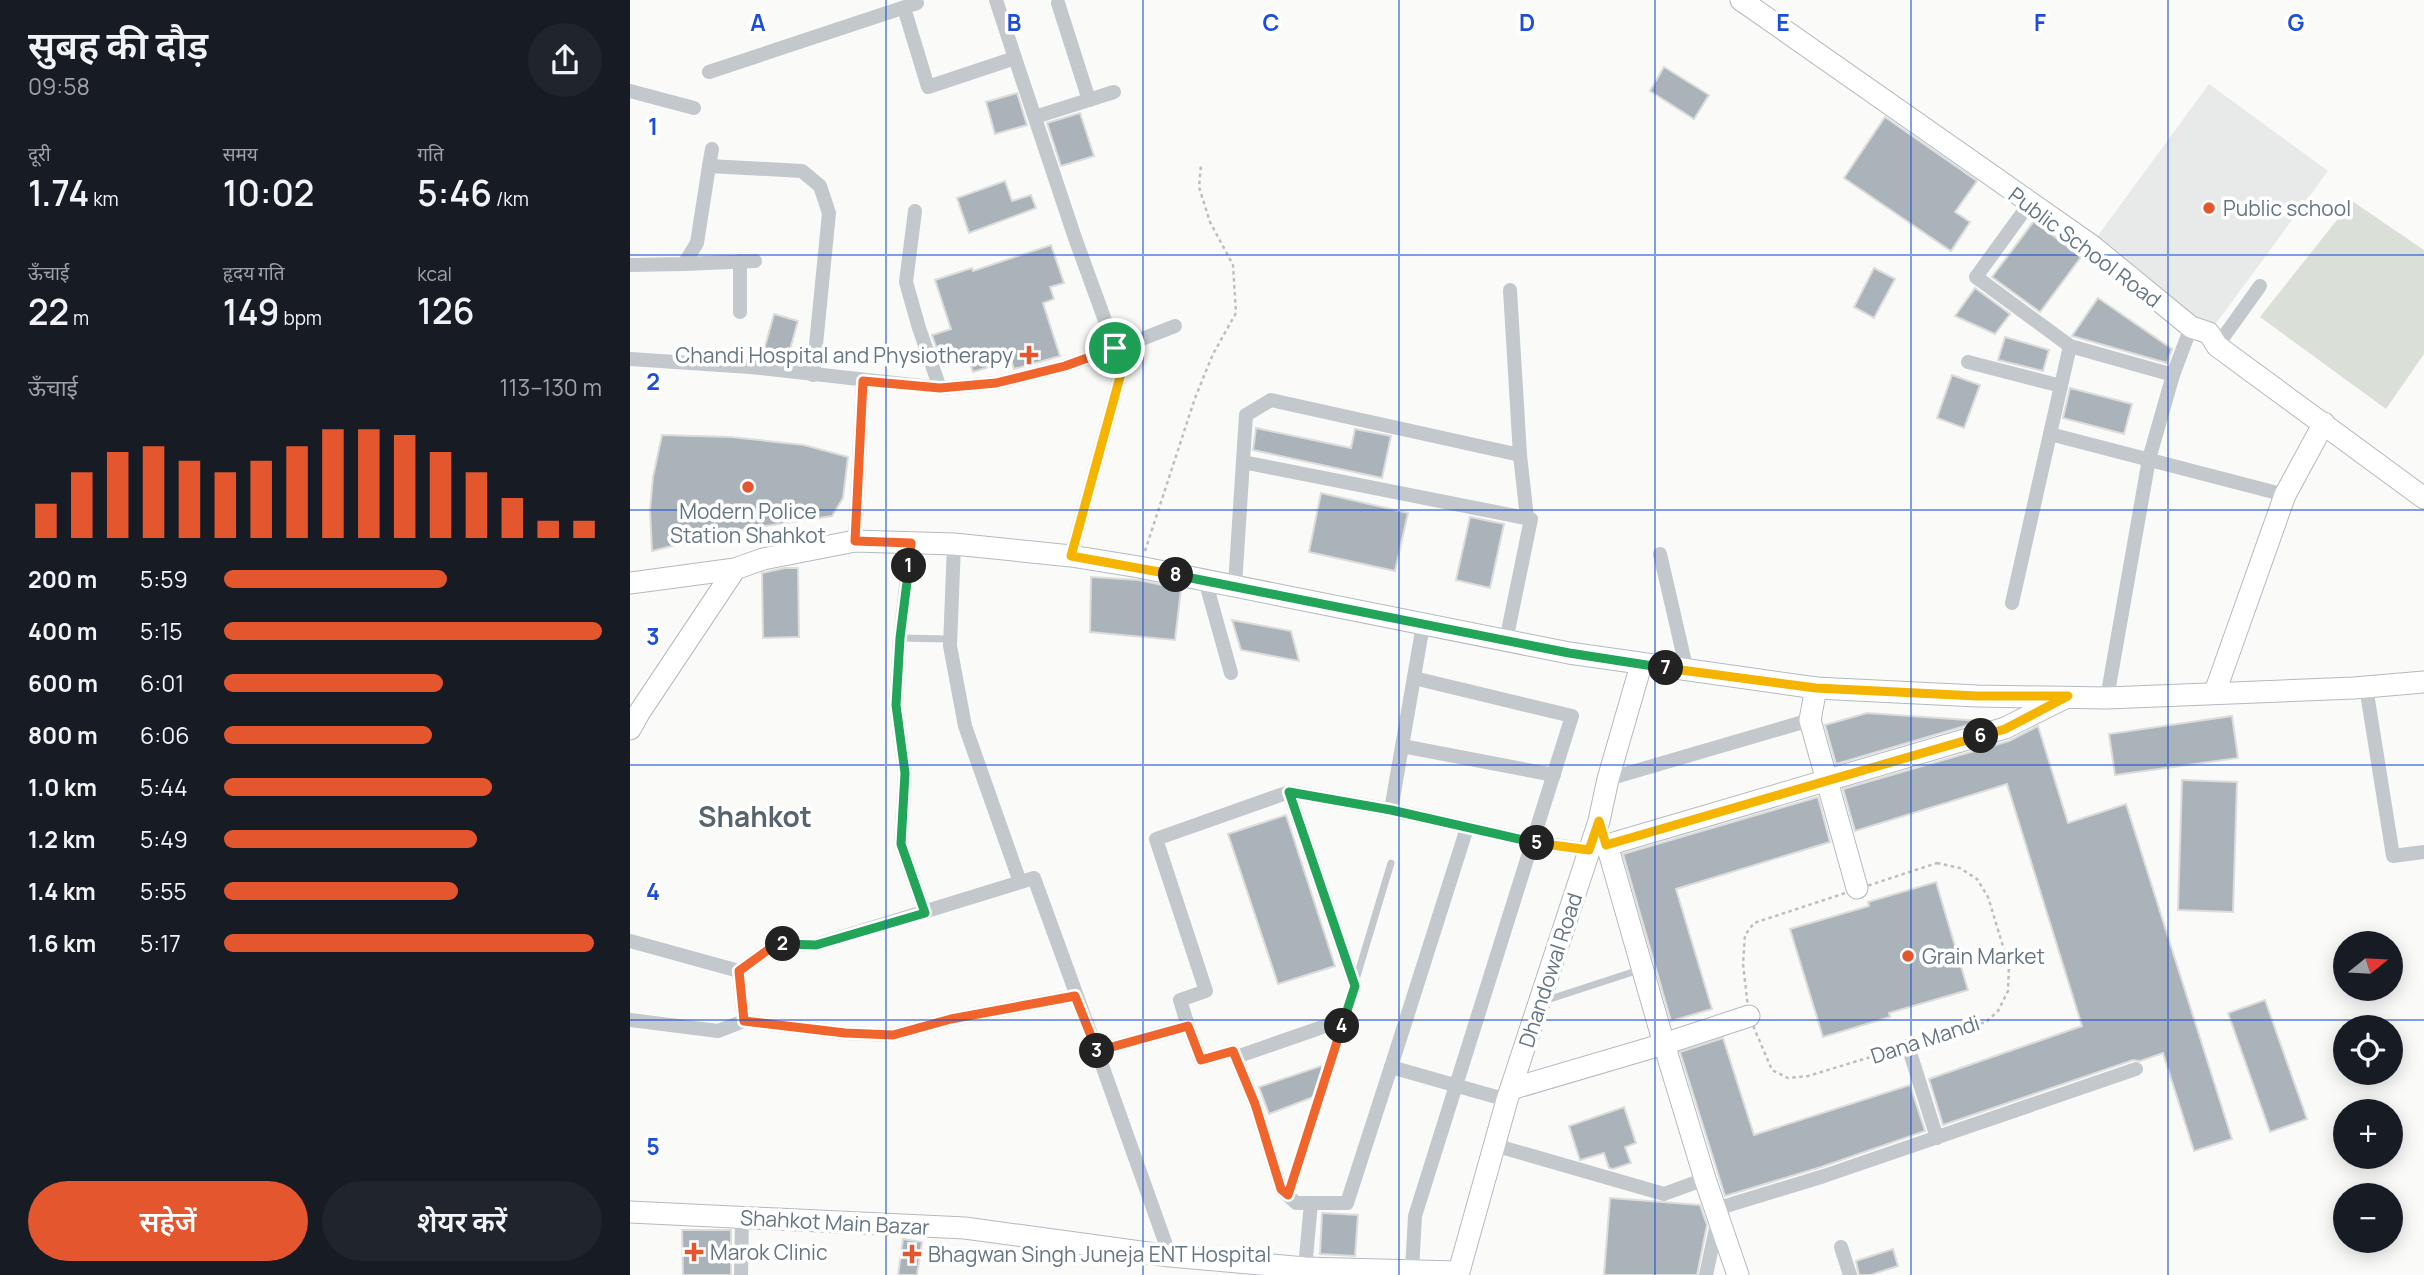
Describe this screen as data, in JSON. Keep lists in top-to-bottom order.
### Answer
{
  "streets": {
    "street": ["Public School Road", "Dhandowal Road", "Shahkot Main Bazar"],
    "path": ["Dana Mandi"]
  },
  "crossings": [
    ["Dhandowal Road", "Shahkot Main Bazar"]
  ],
  "districts": ["Shahkot"],
  "places": {
    "other": ["Public school", "Modern Police Station Shahkot", "Grain Market"],
    "health": ["Chandi Hospital and Physiotherapy", "Marok Clinic", "Bhagwan Singh Juneja ENT Hospital"]
  },
  "north": "right",
  "page": {
    "heading": ["सुबह की दौड़", "09:58"],
    "stats": [
      ["दूरी", "1.74 km"],
      ["समय", "10:02"],
      ["गति", "5:46 /km"],
      ["ऊँचाई", "22 m"],
      ["हृदय गति", "149 bpm"],
      ["kcal", "126"]
    ],
    "chart": ["ऊँचाई", "113–130 m"],
    "pins": [
      "1",
      "8",
      "7",
      "6",
      "5",
      "2",
      "4",
      "3"
    ],
    "list": [
      {
        "name": "200 m",
        "note": "5:59"
      },
      {
        "name": "400 m",
        "note": "5:15"
      },
      {
        "name": "600 m",
        "note": "6:01"
      },
      {
        "name": "800 m",
        "note": "6:06"
      },
      {
        "name": "1.0 km",
        "note": "5:44"
      },
      {
        "name": "1.2 km",
        "note": "5:49"
      },
      {
        "name": "1.4 km",
        "note": "5:55"
      },
      {
        "name": "1.6 km",
        "note": "5:17"
      }
    ],
    "map_buttons": ["+", "−"],
    "buttons": ["सहेजें", "शेयर करें"]
  },
  "grid": {
    "columns": [
      "A",
      "B",
      "C",
      "D",
      "E",
      "F",
      "G"
    ],
    "rows": [
      "1",
      "2",
      "3",
      "4",
      "5"
    ]
  }
}
